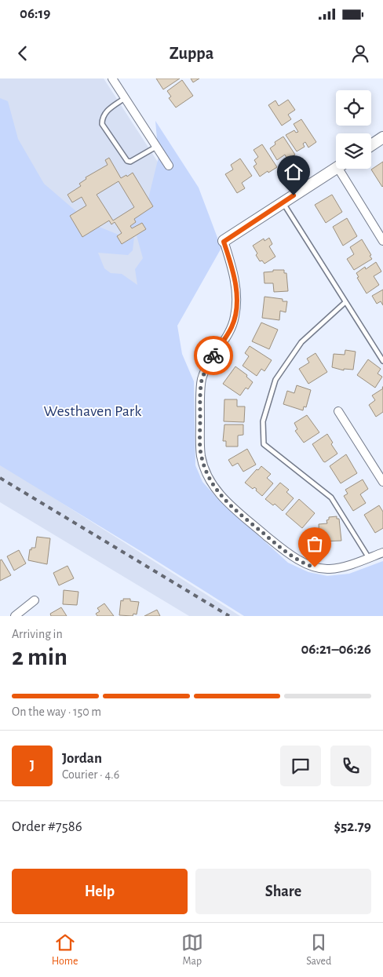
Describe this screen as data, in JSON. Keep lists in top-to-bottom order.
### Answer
{
  "parks": ["Westhaven Park"],
  "page": {
    "status": "06:19",
    "header": "Zuppa",
    "heading": ["2 min", "Arriving in", "06:21–06:26"],
    "panel": [
      "Jordan",
      "Courier · 4.6",
      "Order #7586",
      "$52.79"
    ],
    "bar": "On the way · 150 m",
    "round": "J",
    "buttons": ["Help", "Share"],
    "tabs": ["Home", "Map", "Saved"]
  }
}
